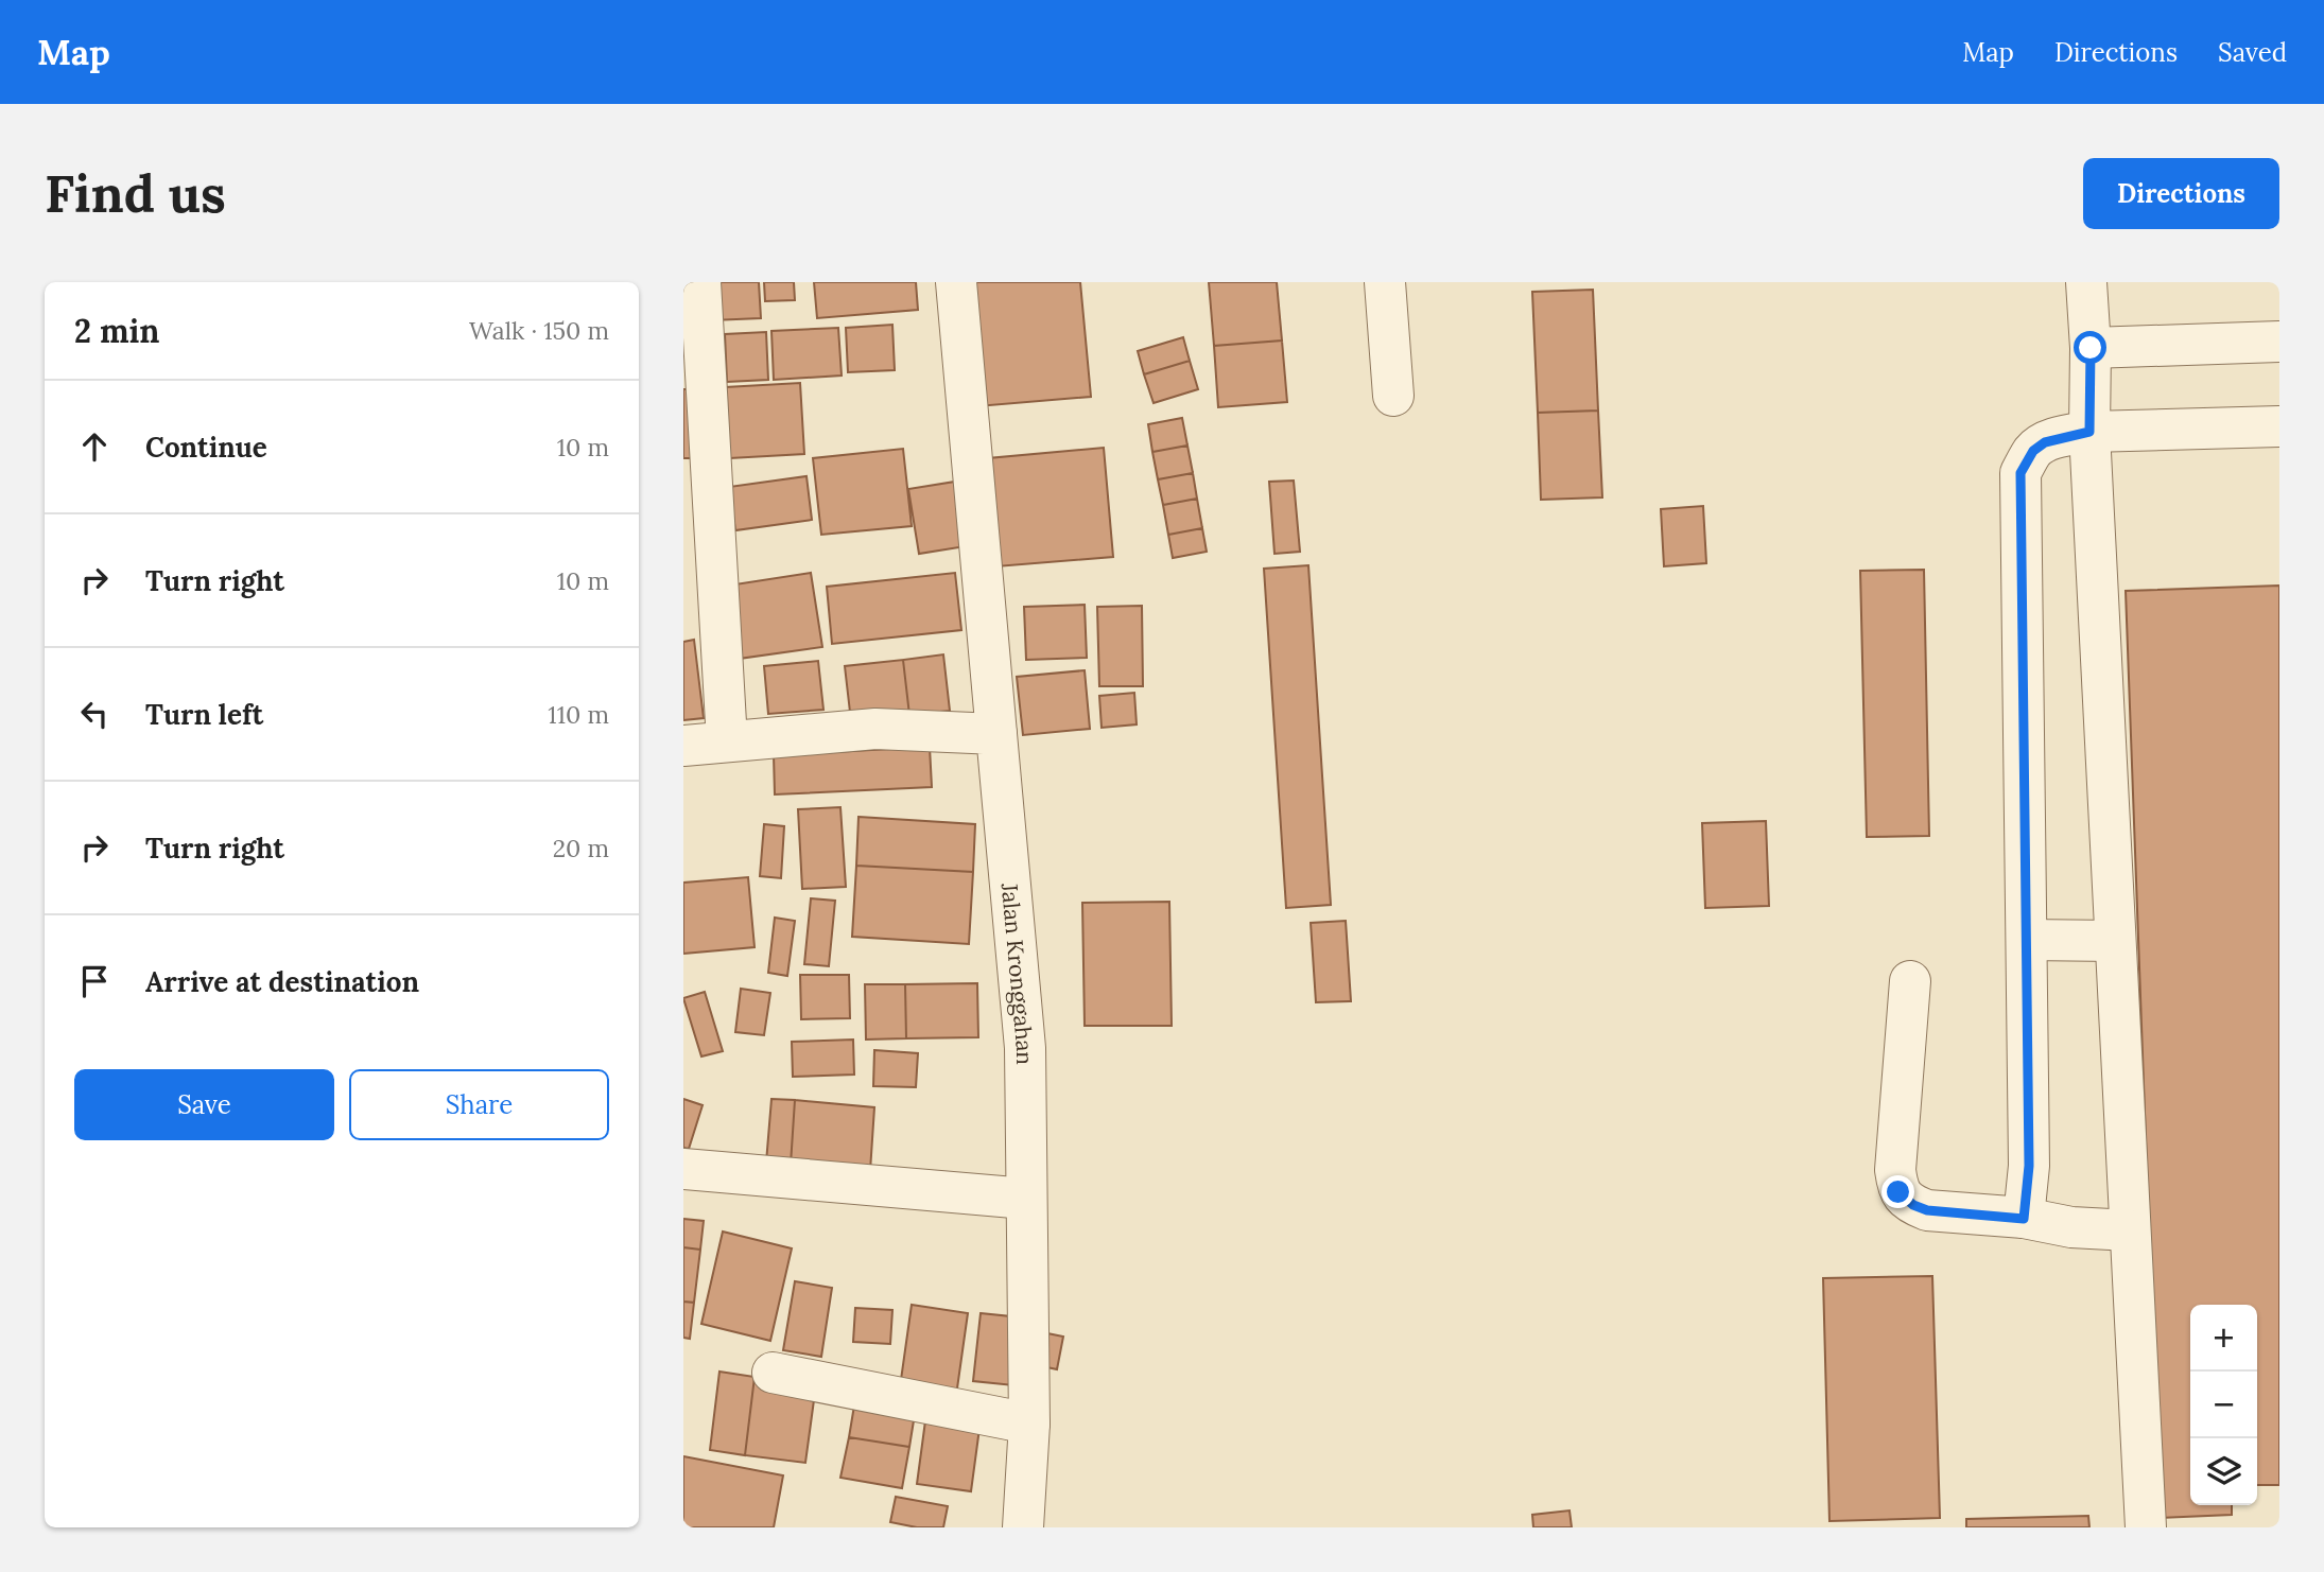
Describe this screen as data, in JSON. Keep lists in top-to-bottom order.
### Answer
{
  "streets": {
    "street": ["Jalan Kronggahan"]
  },
  "page": {
    "header": "Map",
    "nav": ["Map", "Directions", "Saved"],
    "buttons": [
      "Directions",
      ["Save", "Share"]
    ],
    "title": "Find us",
    "heading": ["2 min", "Walk · 150 m"],
    "list": [
      ["Continue", "10 m"],
      ["Turn right", "10 m"],
      ["Turn left", "110 m"],
      ["Turn right", "20 m"],
      "Arrive at destination"
    ],
    "map_buttons": ["+", "−"]
  }
}
